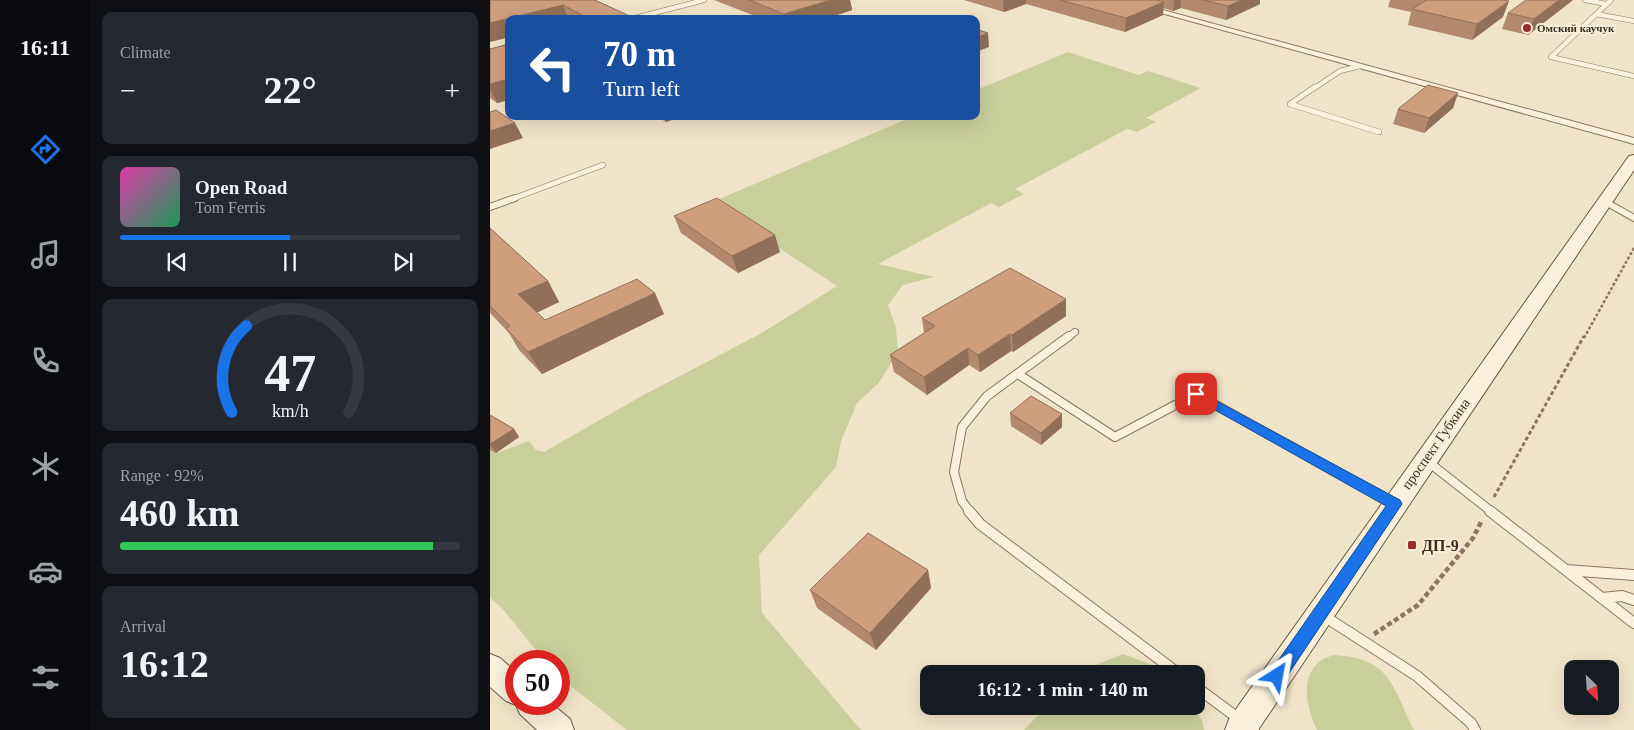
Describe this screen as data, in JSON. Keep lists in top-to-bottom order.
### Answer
{
  "streets": {
    "main road": ["проспект Губкина"]
  },
  "places": {
    "other": ["Омский каучук"],
    "transit": ["ДП-9"]
  },
  "north": "bottom right",
  "page": {
    "tabs": "16:11",
    "tile": [
      "Climate",
      ["Range · 92%", "460 km"],
      ["Arrival", "16:12"]
    ],
    "turn": ["70 m", "Turn left"],
    "heat": ["−", "22°", "+"],
    "song": ["Open Road", "Tom Ferris"],
    "limit": "50",
    "trip": "16:12 · 1 min · 140 m",
    "gauge": ["47", "km/h"]
  }
}
